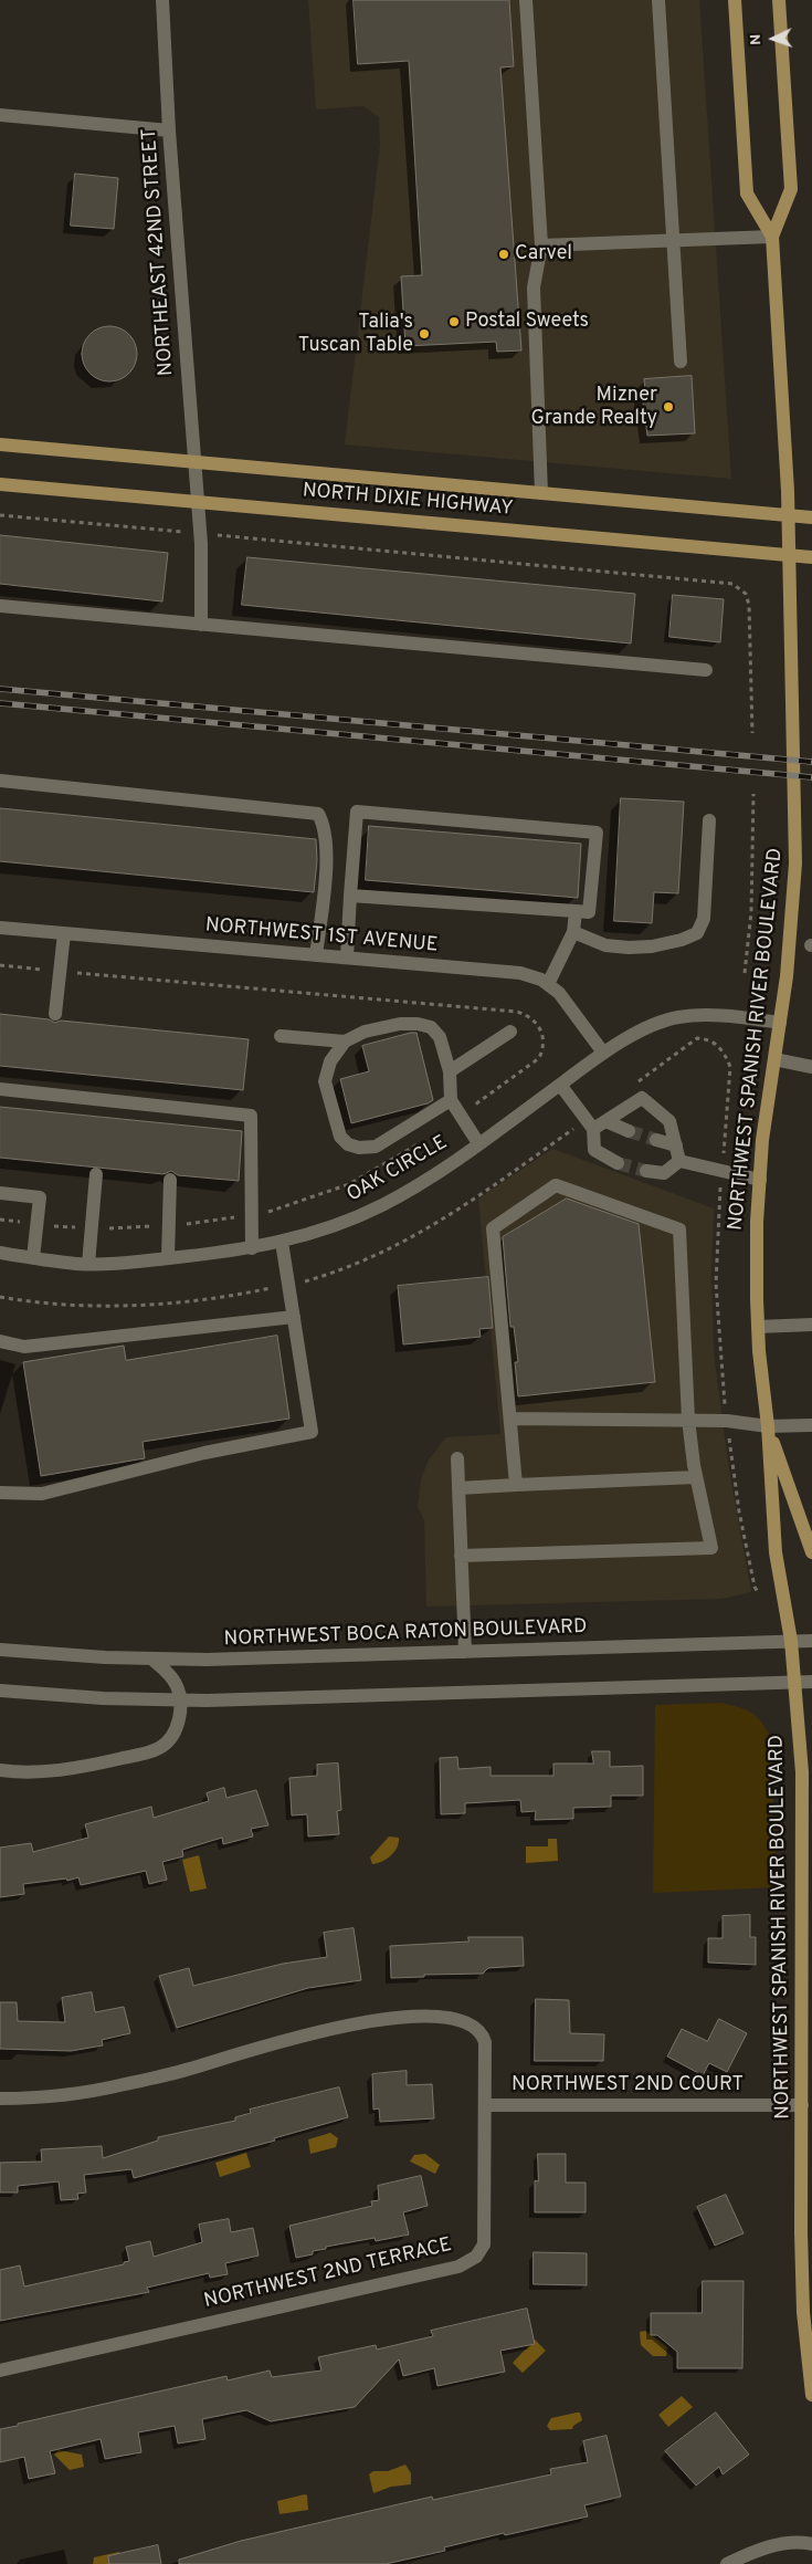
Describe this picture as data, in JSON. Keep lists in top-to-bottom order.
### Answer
{
  "streets": {
    "main road": ["NORTH DIXIE HIGHWAY", "NORTHWEST SPANISH RIVER BOULEVARD"],
    "street": [
      "NORTHEAST 42ND STREET",
      "NORTHWEST 1ST AVENUE",
      "OAK CIRCLE",
      "NORTHWEST BOCA RATON BOULEVARD",
      "NORTHWEST 2ND COURT",
      "NORTHWEST 2ND TERRACE"
    ]
  },
  "crossings": [
    ["NORTHEAST 42ND STREET", "NORTH DIXIE HIGHWAY"],
    ["NORTH DIXIE HIGHWAY", "NORTHWEST SPANISH RIVER BOULEVARD"],
    ["NORTHWEST 1ST AVENUE", "OAK CIRCLE"],
    ["NORTHWEST SPANISH RIVER BOULEVARD", "OAK CIRCLE"],
    ["NORTHWEST SPANISH RIVER BOULEVARD", "NORTHWEST BOCA RATON BOULEVARD"],
    ["NORTHWEST SPANISH RIVER BOULEVARD", "NORTHWEST 2ND COURT"],
    ["NORTHWEST 2ND COURT", "NORTHWEST 2ND TERRACE"]
  ],
  "places": [
    "Carvel",
    "Postal Sweets",
    "Talia's Tuscan Table",
    "Mizner Grande Realty"
  ],
  "north": "left"
}
